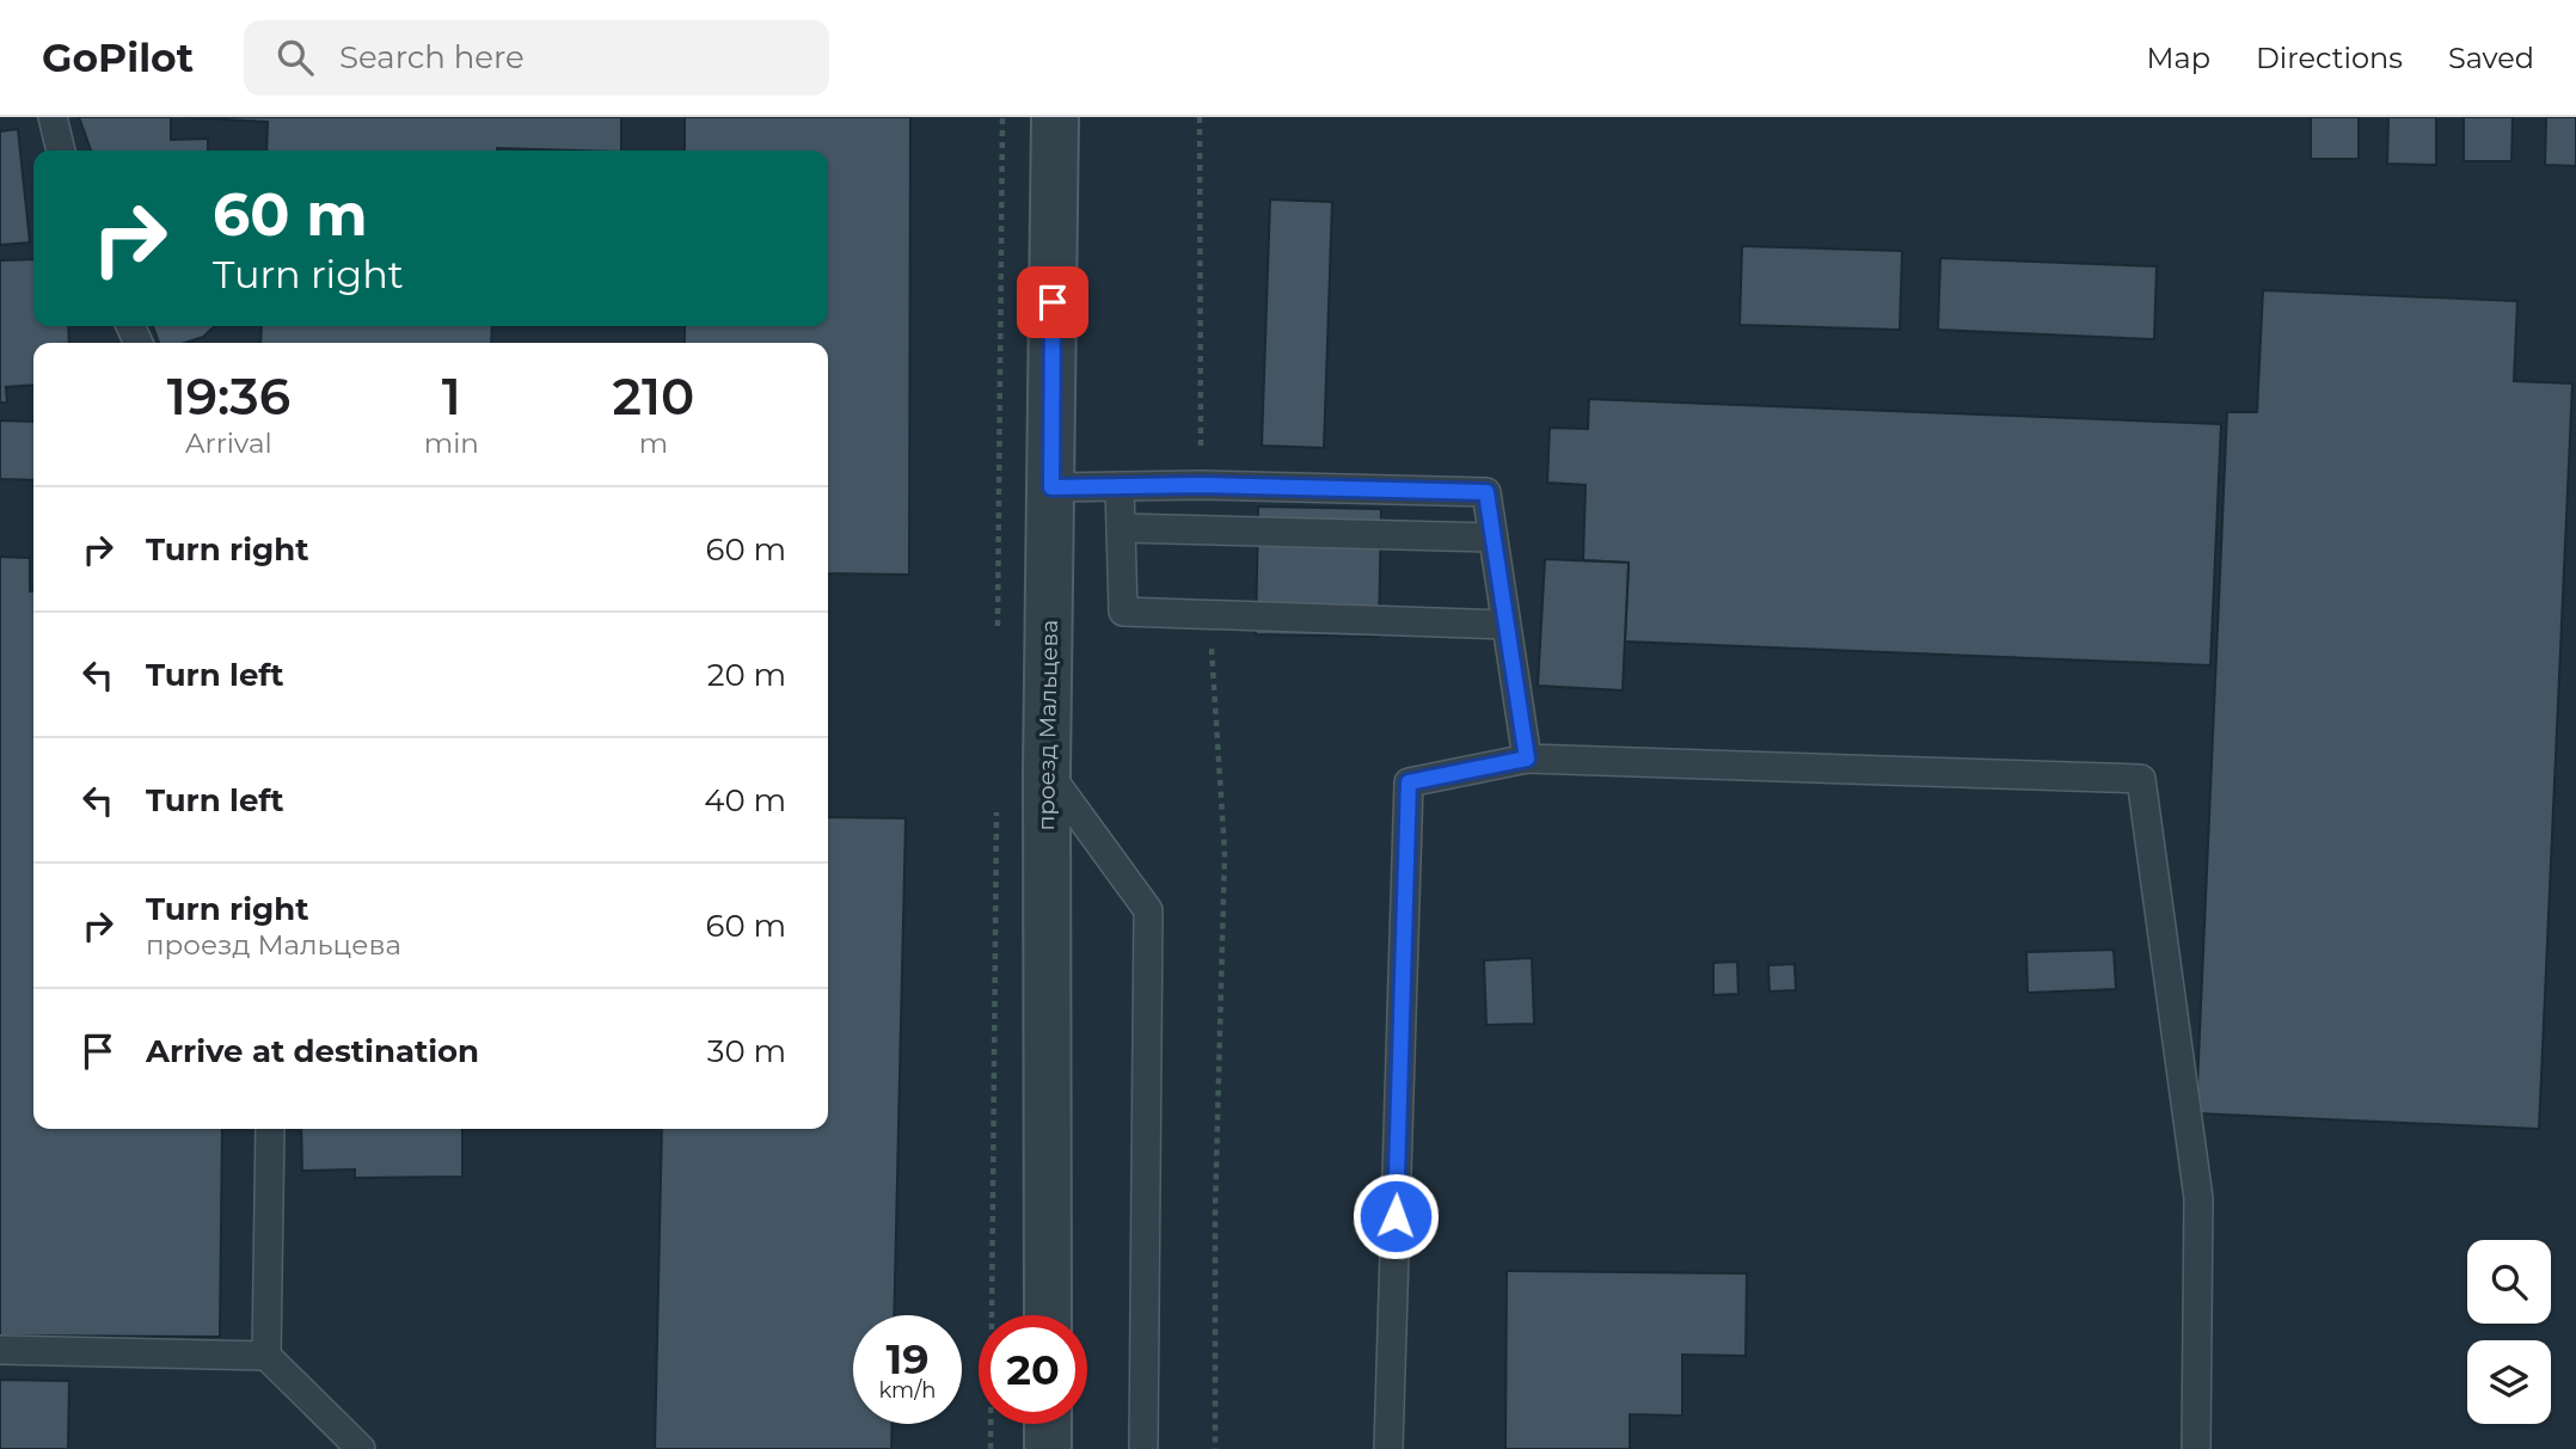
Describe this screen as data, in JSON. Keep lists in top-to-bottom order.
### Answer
{
  "streets": {
    "street": ["проезд Мальцева"]
  },
  "page": {
    "header": "GoPilot",
    "search": "Search here",
    "nav": ["Map", "Directions", "Saved"],
    "turn": ["60 m", "Turn right"],
    "eta": [
      "19:36",
      "Arrival",
      "1",
      "min",
      "210",
      "m"
    ],
    "list": [
      {
        "name": "Turn right",
        "value": "60 m"
      },
      {
        "name": "Turn left",
        "value": "20 m"
      },
      {
        "name": "Turn left",
        "value": "40 m"
      },
      {
        "name": "Turn right",
        "note": "проезд Мальцева",
        "value": "60 m"
      },
      {
        "name": "Arrive at destination",
        "value": "30 m"
      }
    ],
    "speed": "19 km/h",
    "limit": "20"
  }
}
